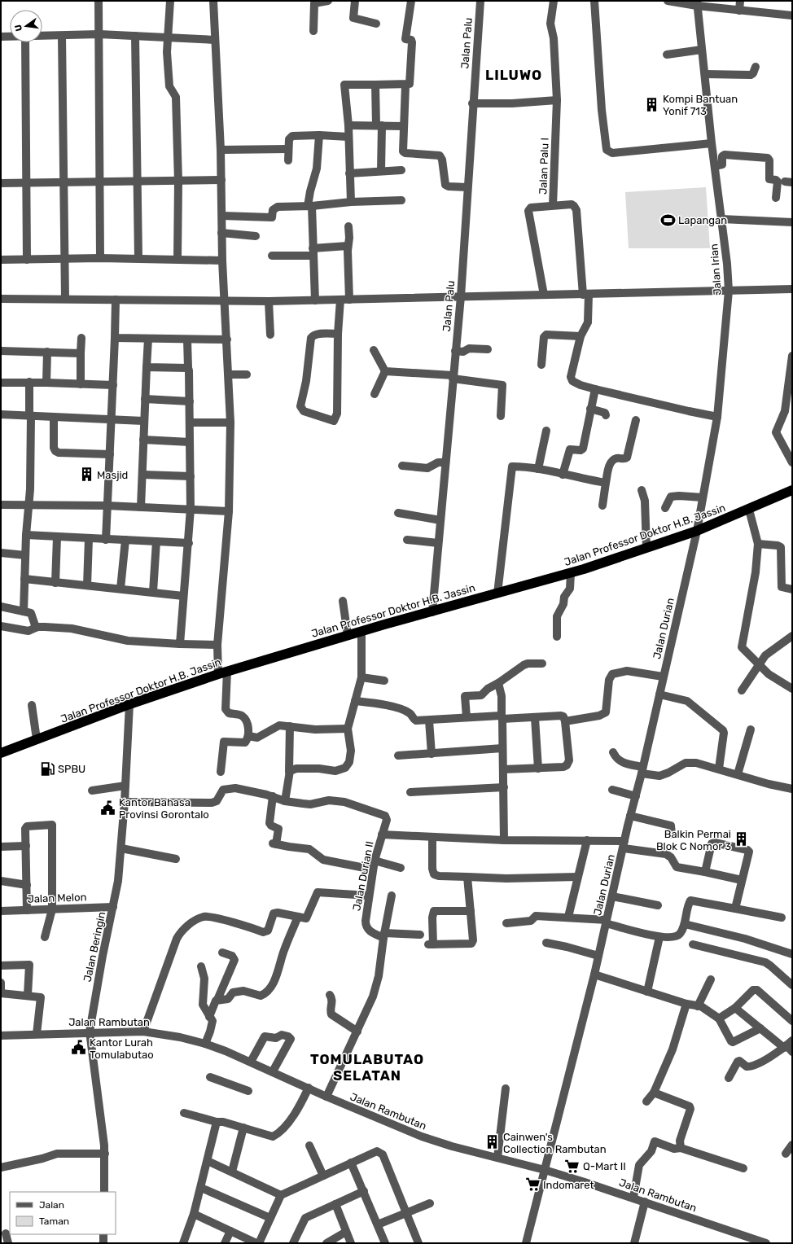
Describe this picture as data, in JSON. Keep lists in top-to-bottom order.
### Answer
{
  "streets": {
    "highway": ["Jalan Professor Doktor H.B. Jassin"],
    "street": [
      "Jalan Palu",
      "Jalan Palu I",
      "Jalan Irian",
      "Jalan Durian",
      "Jalan Durian II",
      "Jalan Melon",
      "Jalan Beringin",
      "Jalan Rambutan"
    ]
  },
  "crossings": [
    ["Jalan Palu", "Jalan Professor Doktor H.B. Jassin"],
    ["Jalan Irian", "Jalan Professor Doktor H.B. Jassin"],
    ["Jalan Irian", "Jalan Durian"],
    ["Jalan Professor Doktor H.B. Jassin", "Jalan Durian"],
    ["Jalan Professor Doktor H.B. Jassin", "Jalan Beringin"],
    ["Jalan Durian", "Jalan Rambutan"],
    ["Jalan Melon", "Jalan Beringin"],
    ["Jalan Beringin", "Jalan Rambutan"]
  ],
  "districts": ["LILUWO", "TOMULABUTAO SELATAN"],
  "places": {
    "building": [
      "Kompi Bantuan Yonif 713",
      "Masjid",
      "Balkin Permai Blok C Nomor 3",
      "Cainwen's Collection Rambutan"
    ],
    "sports": ["Lapangan"],
    "fuel station": ["SPBU"],
    "public building": ["Kantor Bahasa Provinsi Gorontalo", "Kantor Lurah Tomulabutao"],
    "supermarket": ["Q-Mart II", "Indomaret"]
  },
  "legend": ["Jalan", "Taman"],
  "north": "left"
}
